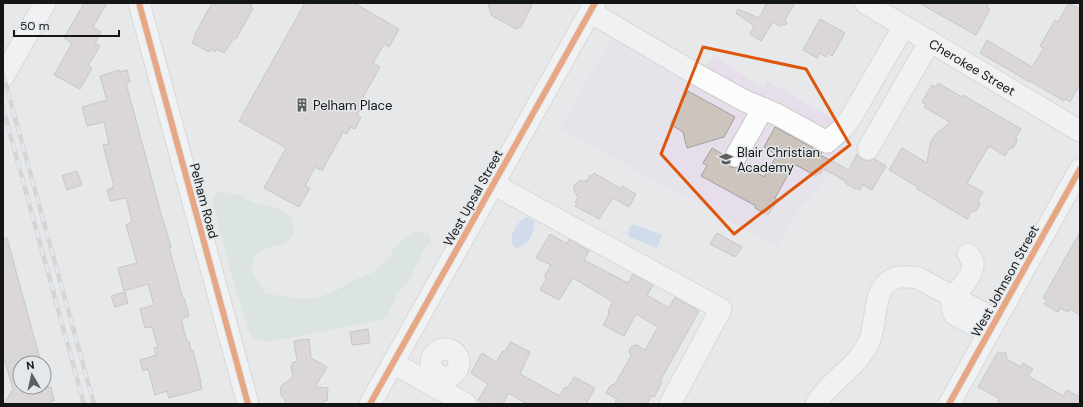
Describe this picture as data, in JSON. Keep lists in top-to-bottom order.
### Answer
{
  "streets": {
    "street": [
      "Cherokee Street",
      "West Upsal Street",
      "Pelham Road",
      "West Johnson Street"
    ]
  },
  "places": {
    "building": ["Pelham Place"],
    "school or university": ["Blair Christian Academy"]
  },
  "scale_bar": "50 m",
  "north": "top"
}
